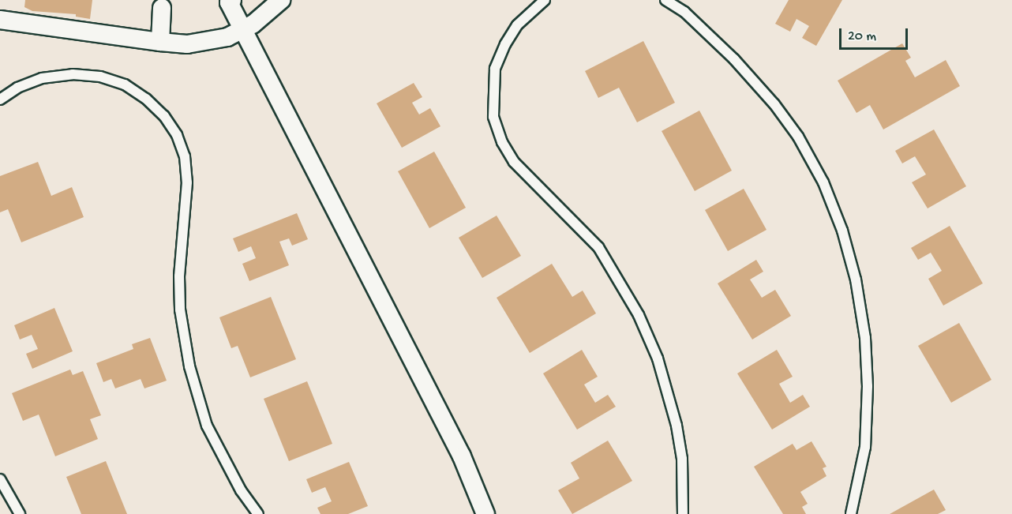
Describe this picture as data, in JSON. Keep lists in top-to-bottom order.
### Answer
{
  "scale_bar": "20 m"
}
